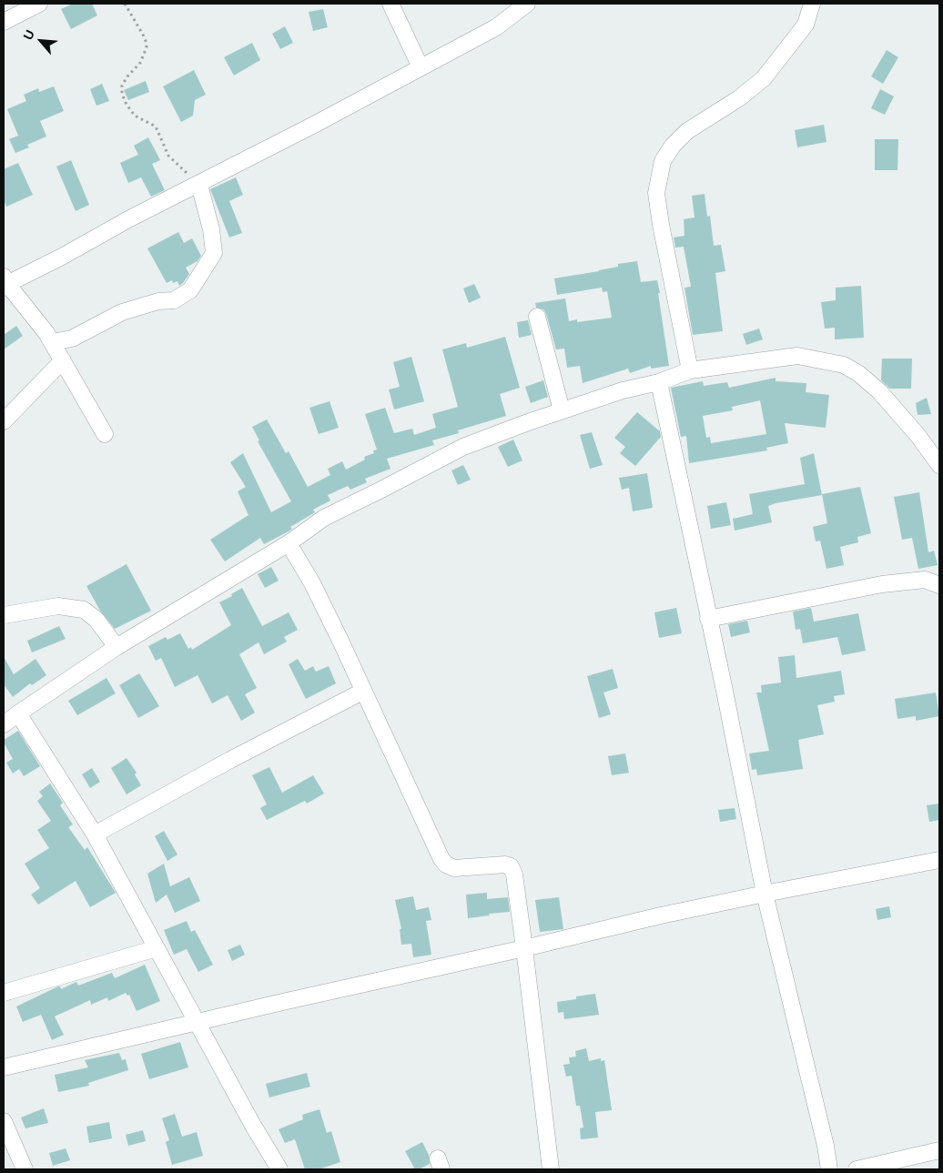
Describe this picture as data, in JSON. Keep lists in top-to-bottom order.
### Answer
{
  "north": "top left"
}
